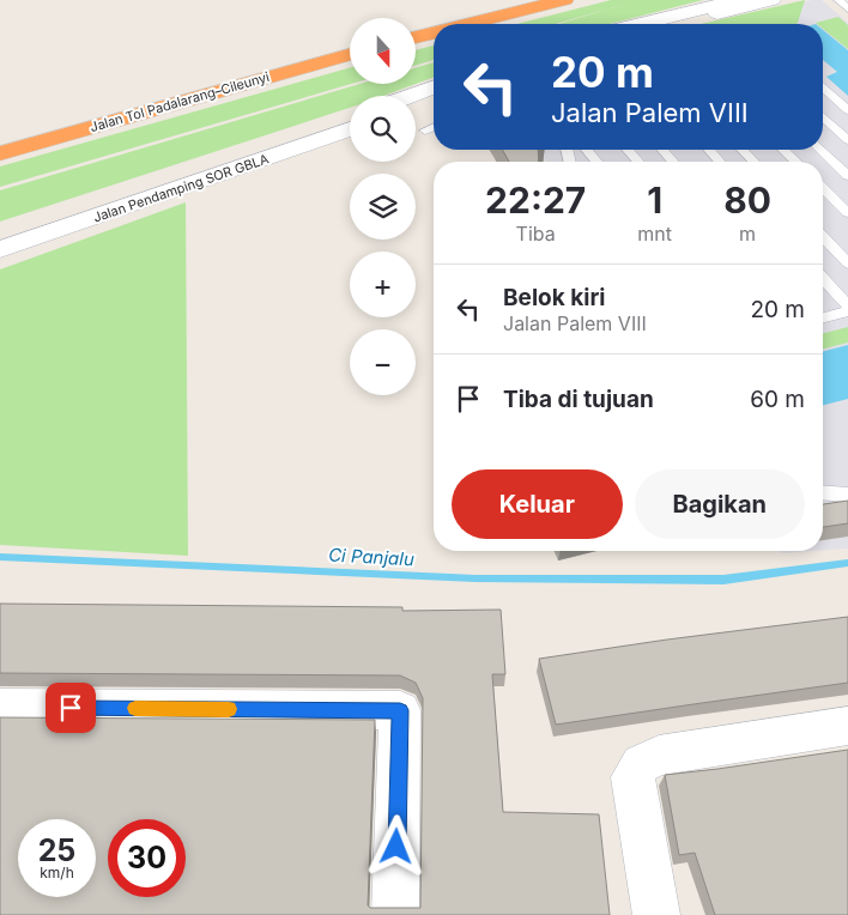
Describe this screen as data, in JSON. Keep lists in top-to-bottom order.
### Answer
{
  "streets": {
    "highway": ["Jalan Tol Padalarang–Cileunyi"],
    "street": ["Jalan Pendamping SOR GBLA"]
  },
  "water": ["Ci Panjalu"],
  "north": "bottom",
  "page": {
    "map_buttons": ["+", "−"],
    "turn": ["20 m", "Jalan Palem VIII"],
    "eta": [
      "22:27",
      "Tiba",
      "1",
      "mnt",
      "80",
      "m"
    ],
    "list": [
      {
        "name": "Belok kiri",
        "note": "Jalan Palem VIII",
        "value": "20 m"
      },
      {
        "name": "Tiba di tujuan",
        "value": "60 m"
      }
    ],
    "buttons": ["Keluar", "Bagikan"],
    "speed": "25 km/h",
    "limit": "30"
  }
}
